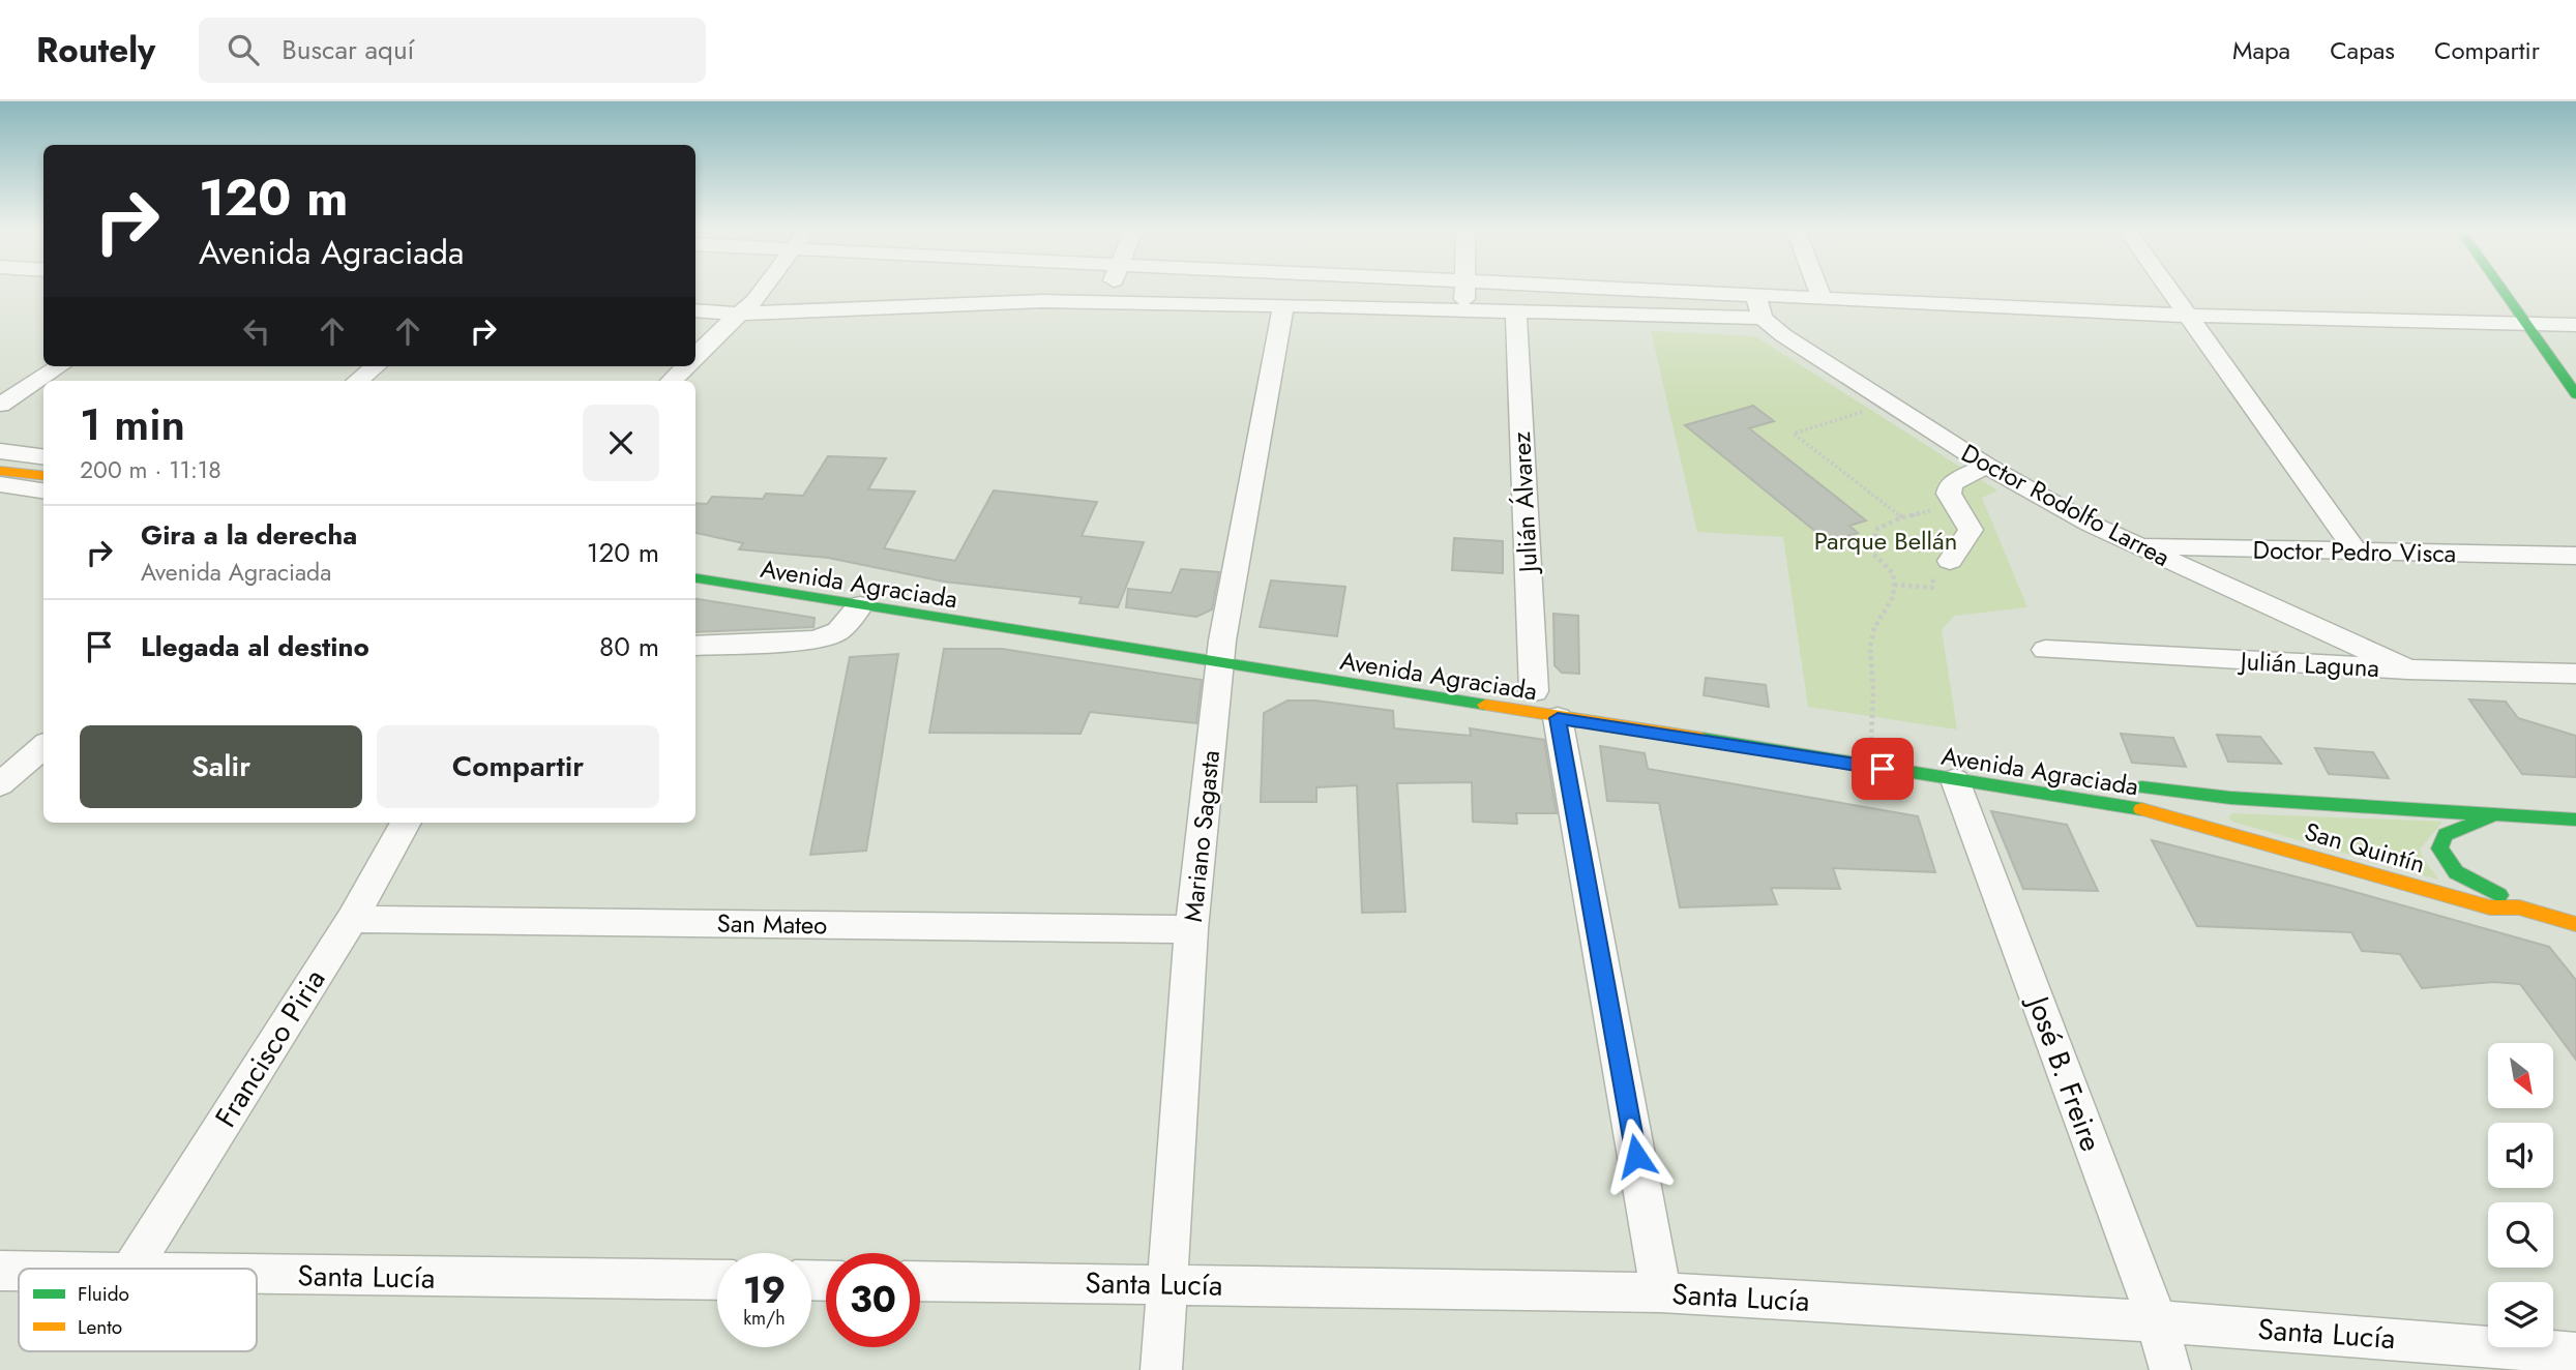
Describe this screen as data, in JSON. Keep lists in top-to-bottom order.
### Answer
{
  "streets": {
    "main road": ["Avenida Agraciada", "San Quintín"],
    "street": [
      "Julián Álvarez",
      "Doctor Rodolfo Larrea",
      "Doctor Pedro Visca",
      "Julián Laguna",
      "Mariano Sagasta",
      "San Mateo",
      "Francisco Piria",
      "José B. Freire",
      "Santa Lucía"
    ]
  },
  "crossings": [
    ["Julián Álvarez", "Avenida Agraciada"],
    ["Julián Álvarez", "Santa Lucía"],
    ["Doctor Rodolfo Larrea", "Doctor Pedro Visca"],
    ["Doctor Rodolfo Larrea", "Julián Laguna"],
    ["Avenida Agraciada", "Mariano Sagasta"],
    ["Avenida Agraciada", "San Quintín"],
    ["Avenida Agraciada", "José B. Freire"],
    ["Mariano Sagasta", "San Mateo"],
    ["Mariano Sagasta", "Santa Lucía"],
    ["San Mateo", "Francisco Piria"],
    ["José B. Freire", "Santa Lucía"]
  ],
  "parks": ["Parque Bellán"],
  "legend": ["Fluido", "Lento"],
  "north": "bottom right",
  "page": {
    "header": "Routely",
    "search": "Buscar aquí",
    "nav": ["Mapa", "Capas", "Compartir"],
    "turn": ["120 m", "Avenida Agraciada"],
    "heading": ["1 min", "200 m · 11:18"],
    "list": [
      {
        "name": "Gira a la derecha",
        "note": "Avenida Agraciada",
        "value": "120 m"
      },
      {
        "name": "Llegada al destino",
        "value": "80 m"
      }
    ],
    "buttons": ["Salir", "Compartir"],
    "speed": "19 km/h",
    "limit": "30"
  }
}
